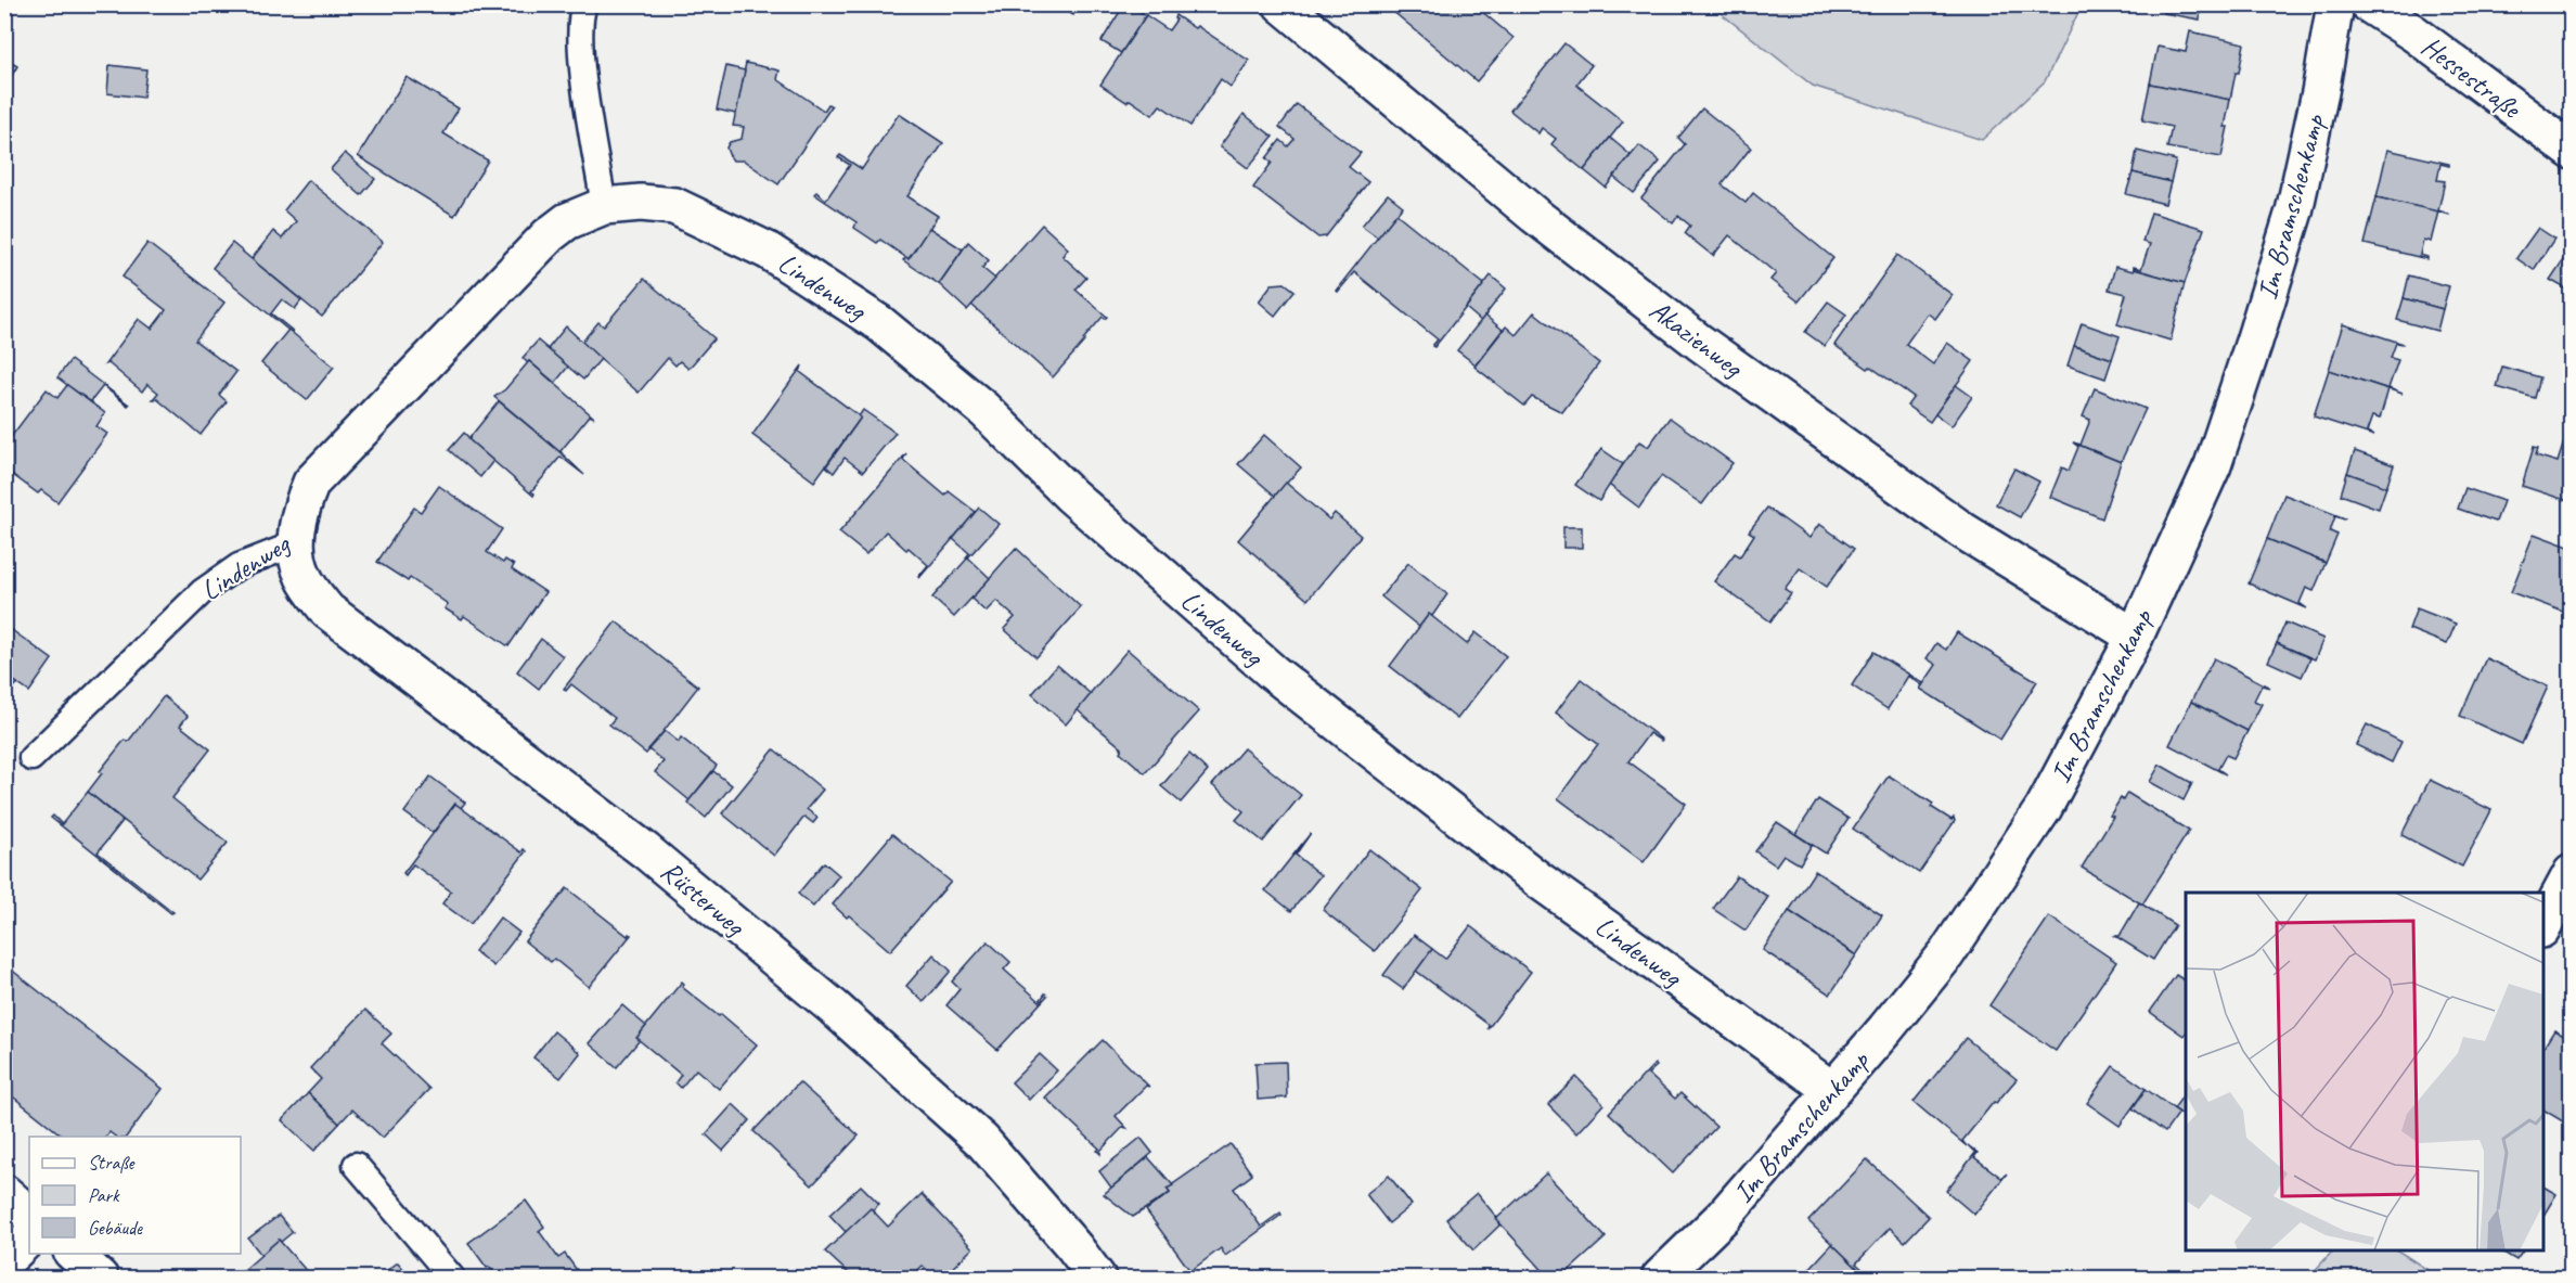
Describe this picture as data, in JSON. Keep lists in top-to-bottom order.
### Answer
{
  "streets": {
    "street": [
      "Hessestraße",
      "Im Bramschenkamp",
      "Lindenweg",
      "Akazienweg",
      "Rüsterweg"
    ]
  },
  "crossings": [
    ["Im Bramschenkamp", "Lindenweg"],
    ["Im Bramschenkamp", "Akazienweg"],
    ["Lindenweg", "Rüsterweg"]
  ],
  "legend": ["Straße", "Park", "Gebäude"]
}
